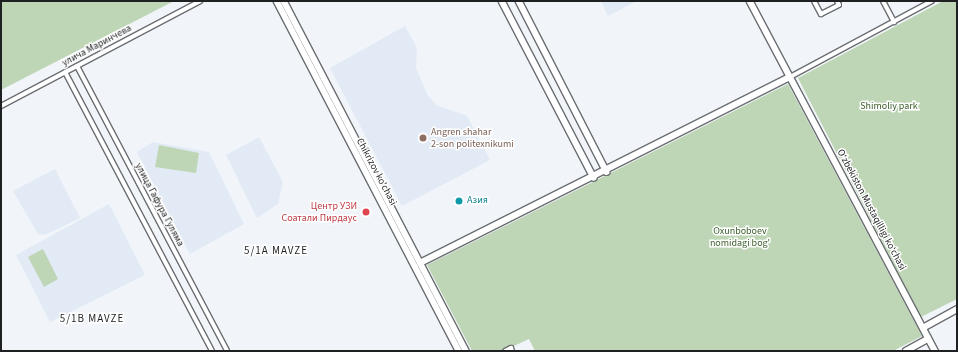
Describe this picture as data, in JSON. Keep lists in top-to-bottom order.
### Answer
{
  "streets": {
    "main road": ["Chikrizov ko'chasi", "O‘zbekiston Mustaqilligi ko‘chasi"],
    "street": ["улича Маринчева", "улица Гафура Гуляма"]
  },
  "crossings": [
    ["улича Маринчева", "улица Гафура Гуляма"]
  ],
  "districts": ["5/1A MAVZE", "5/1B MAVZE"],
  "parks": ["Shimoliy park", "Oxunboboev nomidagi bog'"],
  "places": ["Angren shahar 2-son politexnikumi", "Азия", "Центр УЗИ Соатали Пирдаус"]
}
